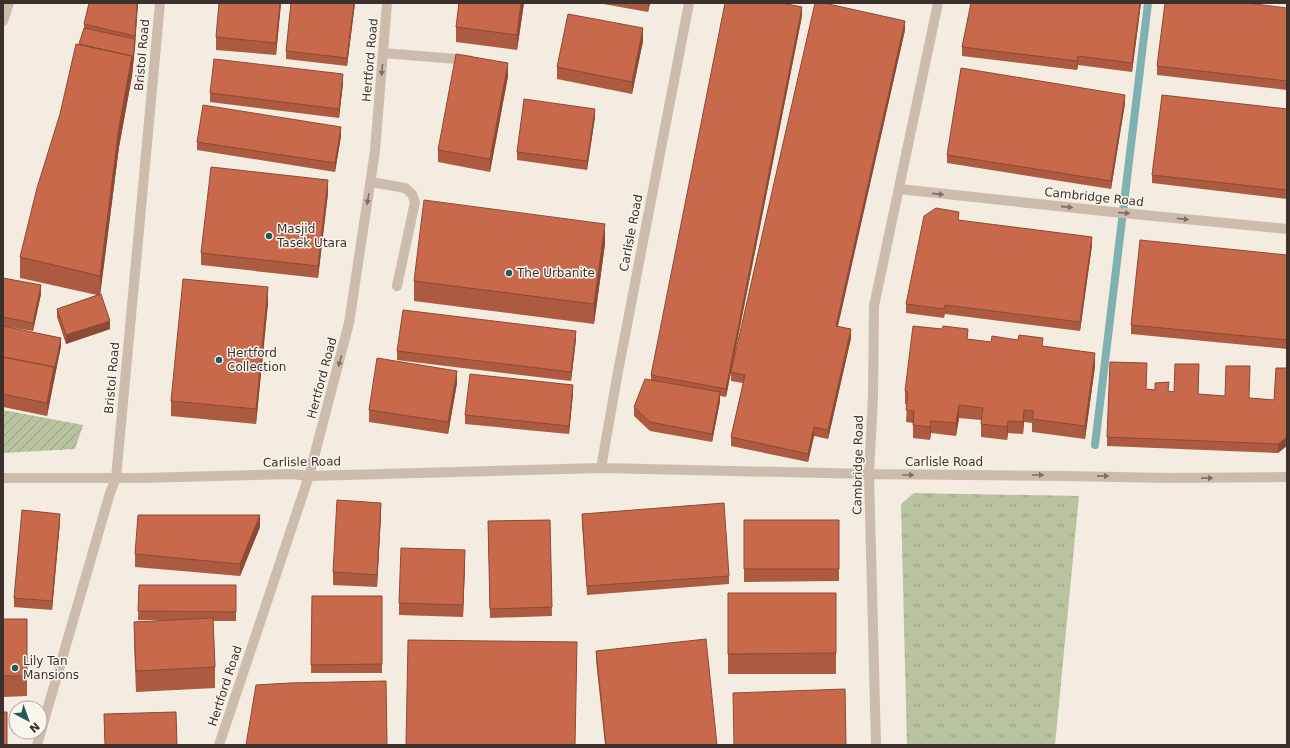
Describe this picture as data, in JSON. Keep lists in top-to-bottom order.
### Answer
{
  "streets": {
    "street": [
      "Bristol Road",
      "Hertford Road",
      "Cambridge Road",
      "Carlisle Road"
    ]
  },
  "crossings": [
    ["Bristol Road", "Carlisle Road"],
    ["Hertford Road", "Carlisle Road"],
    ["Cambridge Road", "Carlisle Road"]
  ],
  "one_way": ["Hertford Road"],
  "places": [
    "Masjid Tasek Utara",
    "The Urbanite",
    "Hertford Collection",
    "Lily Tan Mansions"
  ],
  "north": "bottom right"
}
